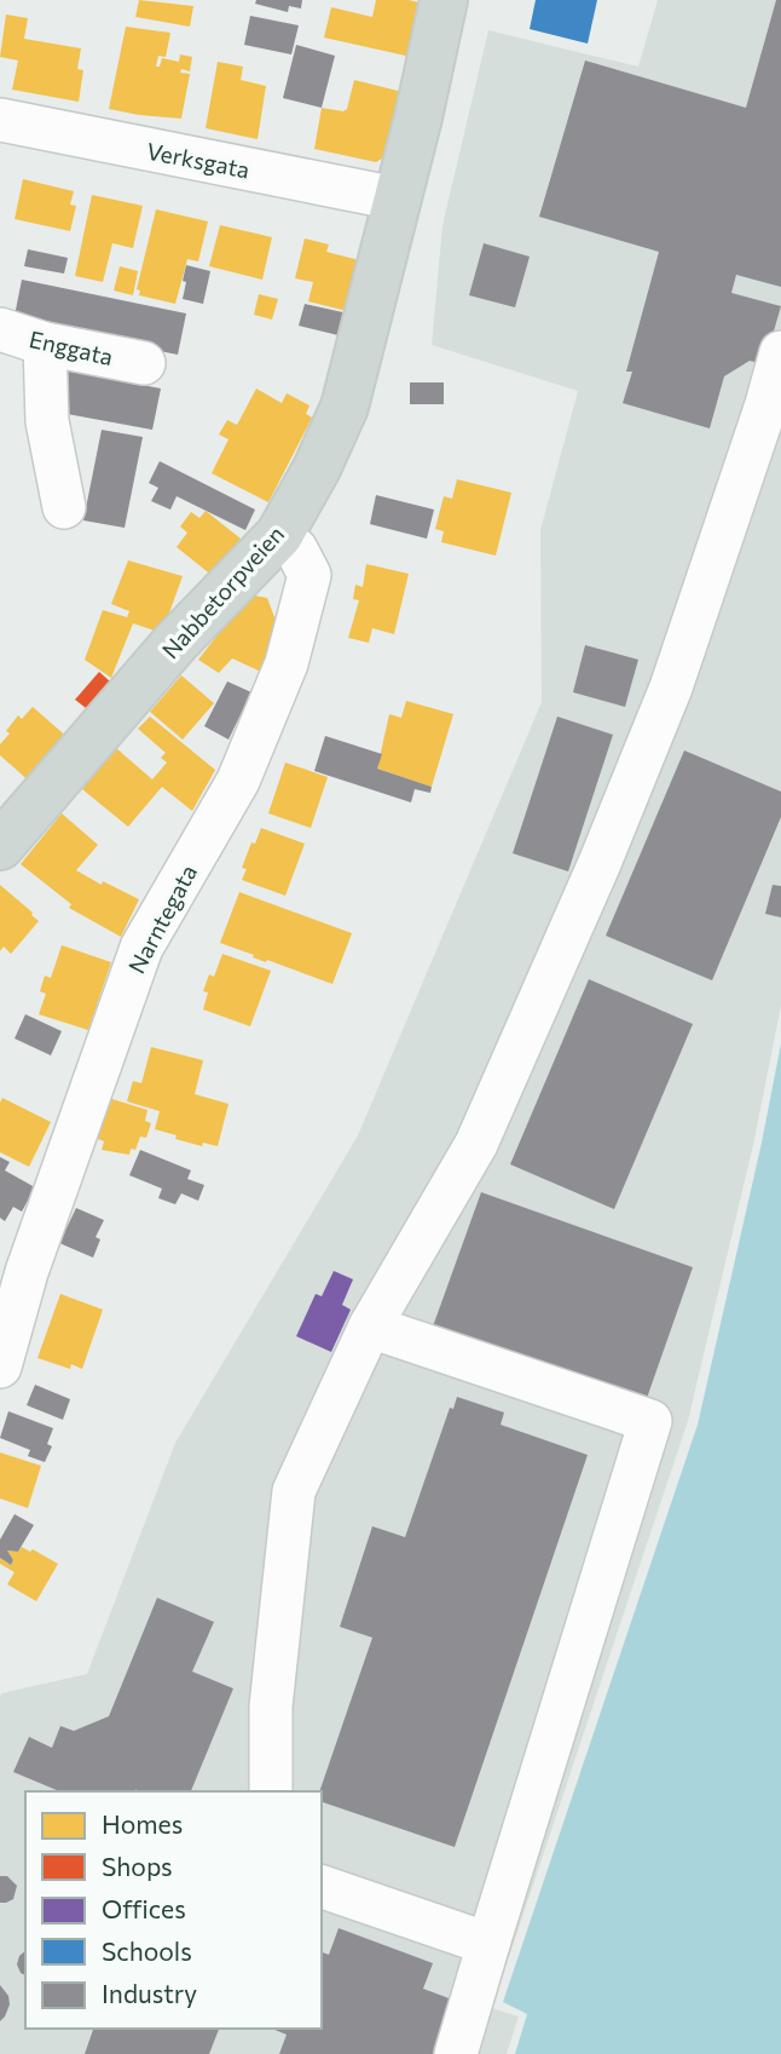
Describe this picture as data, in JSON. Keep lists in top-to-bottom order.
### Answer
{
  "streets": {
    "main road": ["Nabbetorpveien"],
    "street": ["Verksgata", "Enggata", "Narntegata"]
  },
  "crossings": [
    ["Verksgata", "Nabbetorpveien"],
    ["Nabbetorpveien", "Narntegata"]
  ],
  "legend": [
    "Homes",
    "Shops",
    "Offices",
    "Schools",
    "Industry"
  ]
}
